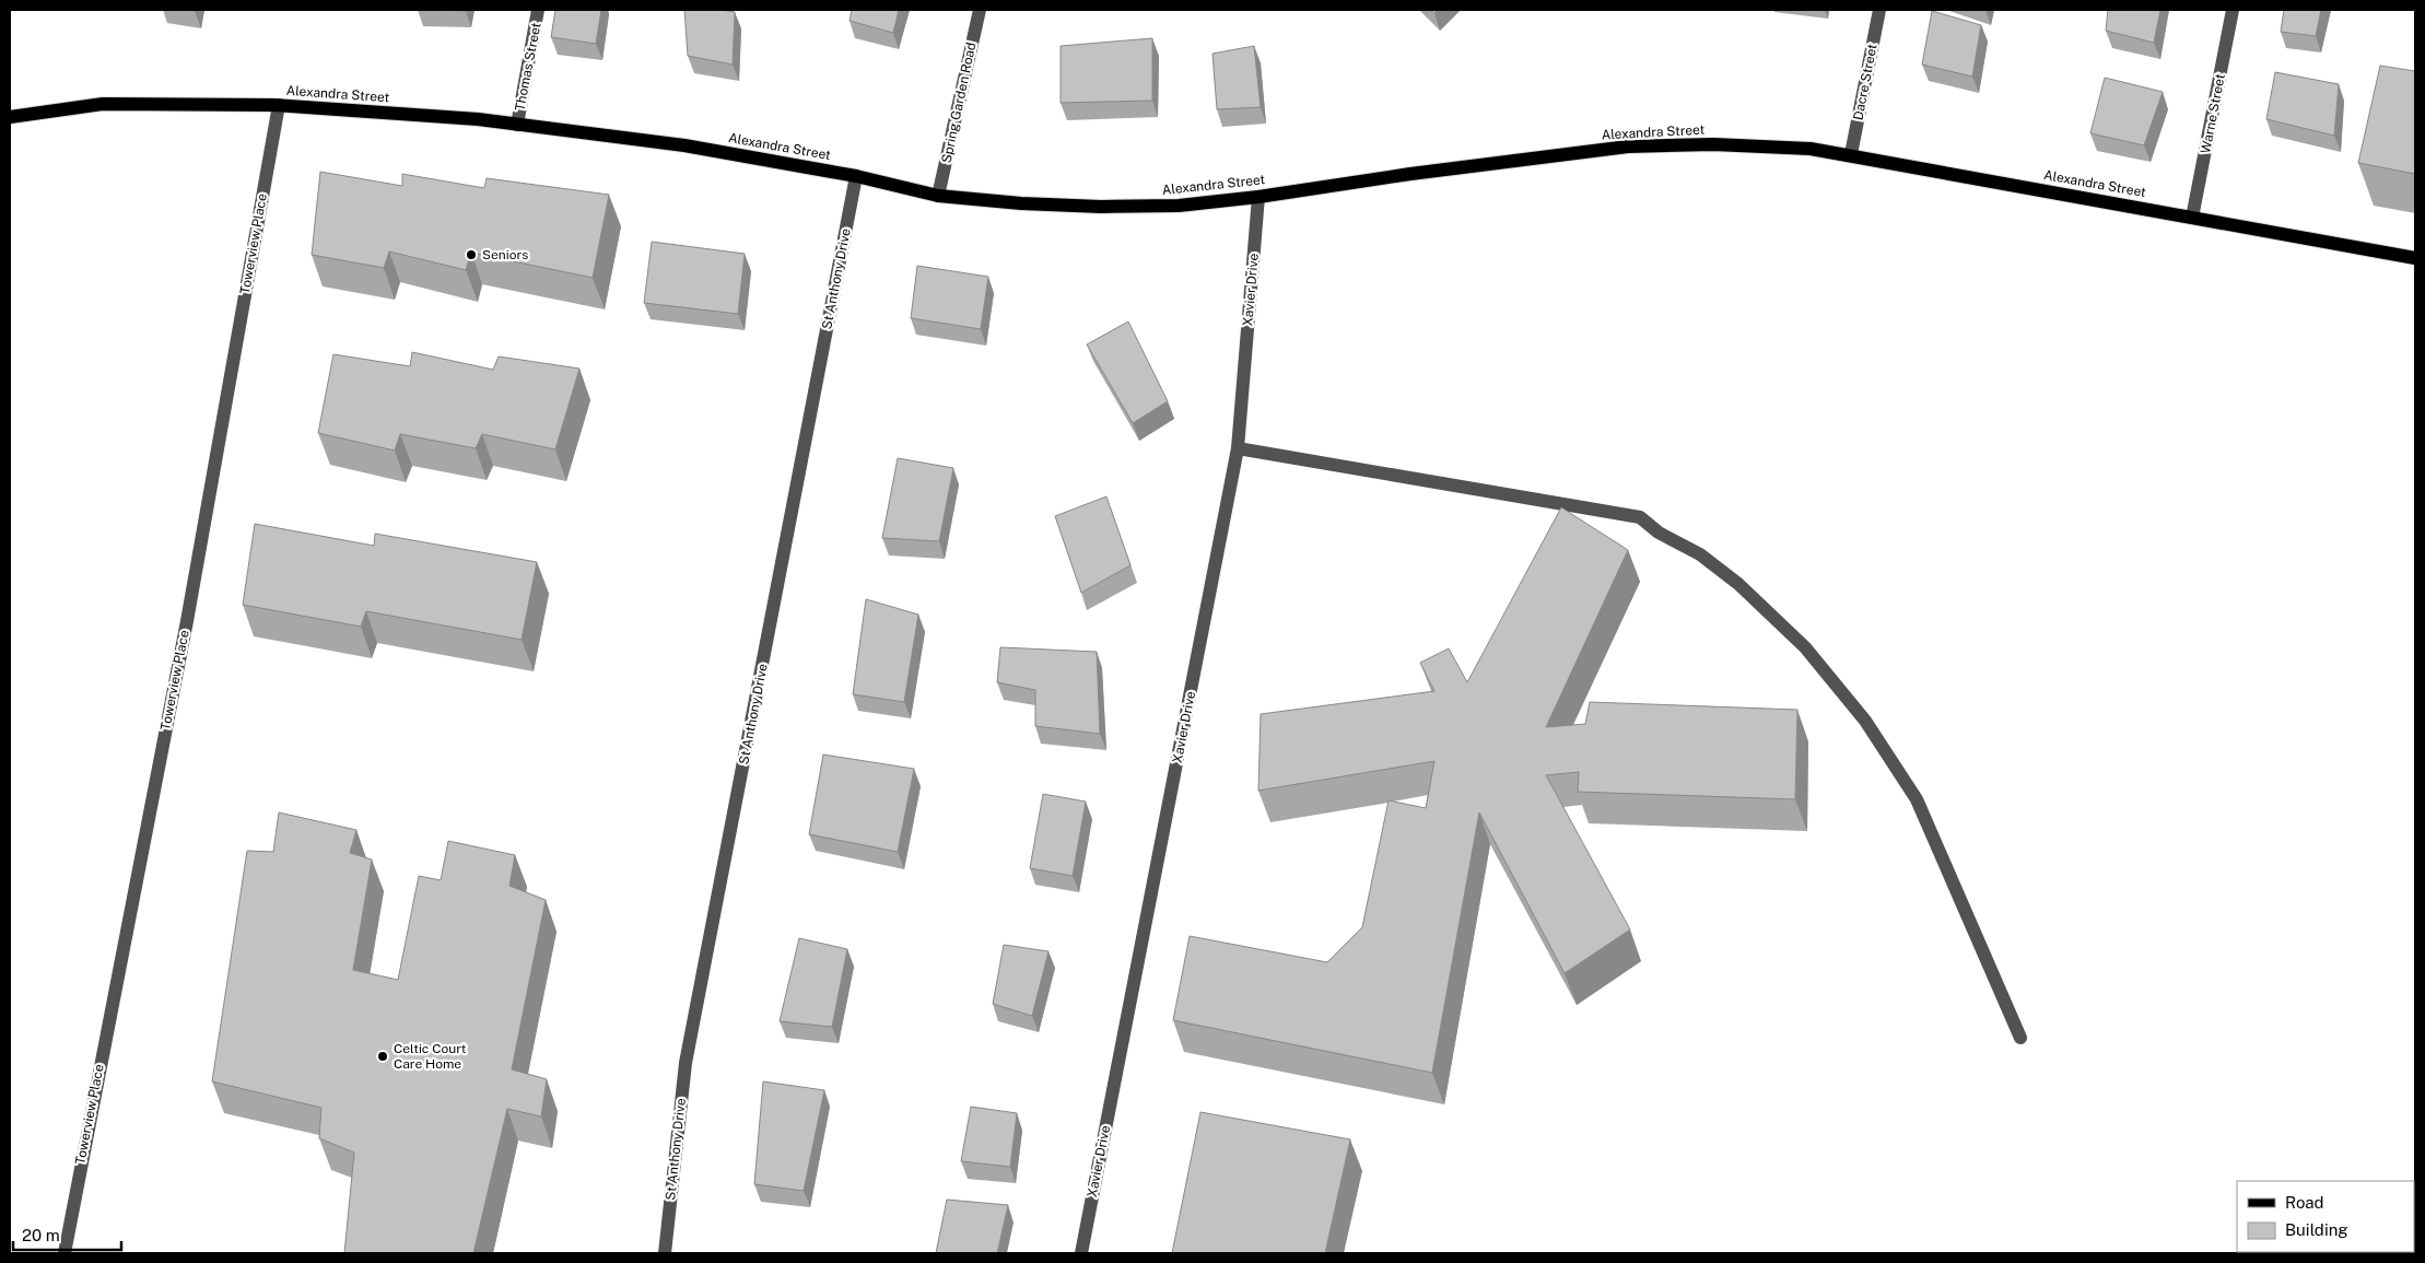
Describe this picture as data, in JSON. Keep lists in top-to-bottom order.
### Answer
{
  "streets": {
    "main road": ["Alexandra Street"],
    "street": [
      "Thomas Street",
      "Dacre Street",
      "Spring Garden Road",
      "Warne Street",
      "Towerview Place",
      "St Anthony Drive",
      "Xavier Drive"
    ]
  },
  "crossings": [
    ["Thomas Street", "Alexandra Street"],
    ["Dacre Street", "Alexandra Street"],
    ["Alexandra Street", "Spring Garden Road"],
    ["Alexandra Street", "Warne Street"],
    ["Alexandra Street", "Towerview Place"],
    ["Alexandra Street", "St Anthony Drive"],
    ["Alexandra Street", "Xavier Drive"]
  ],
  "places": ["Seniors", "Celtic Court Care Home"],
  "legend": ["Road", "Building"],
  "scale_bar": "20 m"
}
